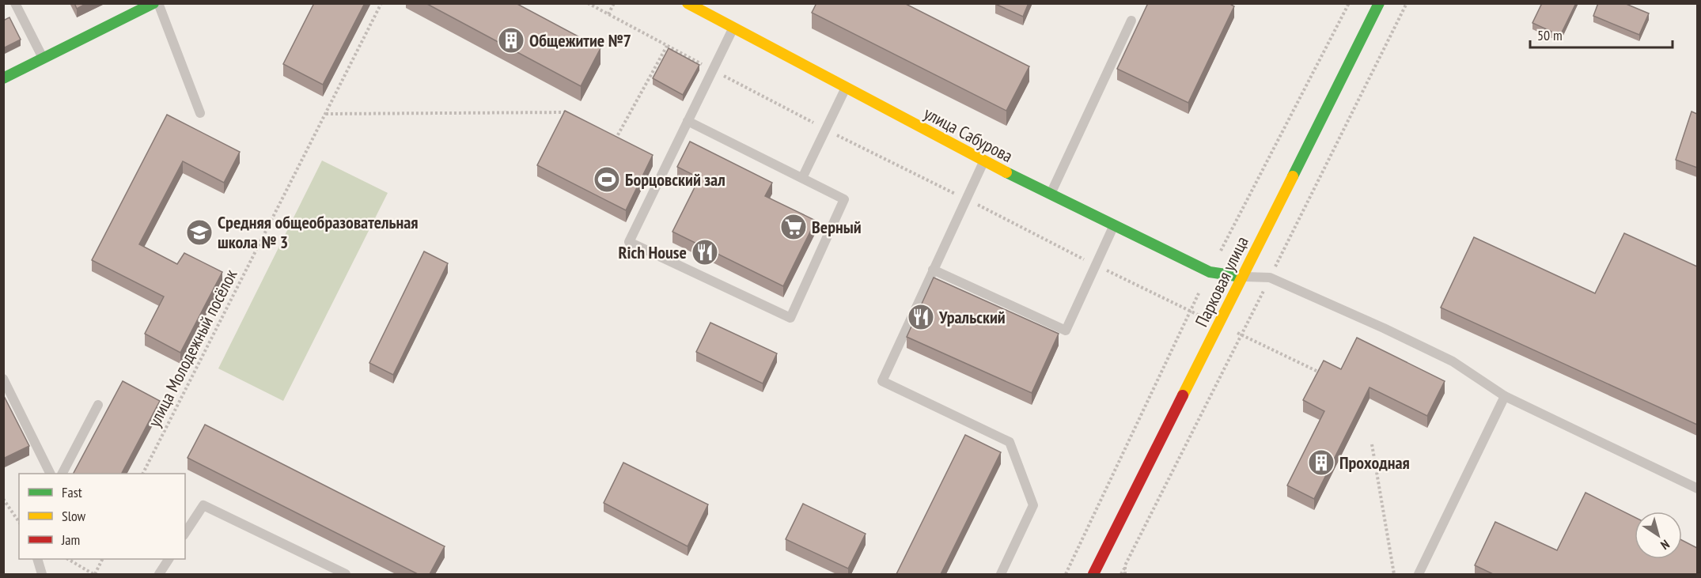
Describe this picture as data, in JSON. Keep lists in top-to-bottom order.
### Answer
{
  "streets": {
    "street": ["улица Сабурова", "Парковая улица"],
    "path": ["улица Молодежный посёлок"]
  },
  "crossings": [
    ["улица Сабурова", "Парковая улица"]
  ],
  "places": {
    "building": ["Общежитие №7", "Проходная"],
    "sports": ["Борцовский зал"],
    "supermarket": ["Верный"],
    "school or university": ["Средняя общеобразовательная школа № 3"],
    "restaurant": ["Rich House", "Уральский"]
  },
  "legend": ["Fast", "Slow", "Jam"],
  "scale_bar": "50 m",
  "north": "bottom right"
}
